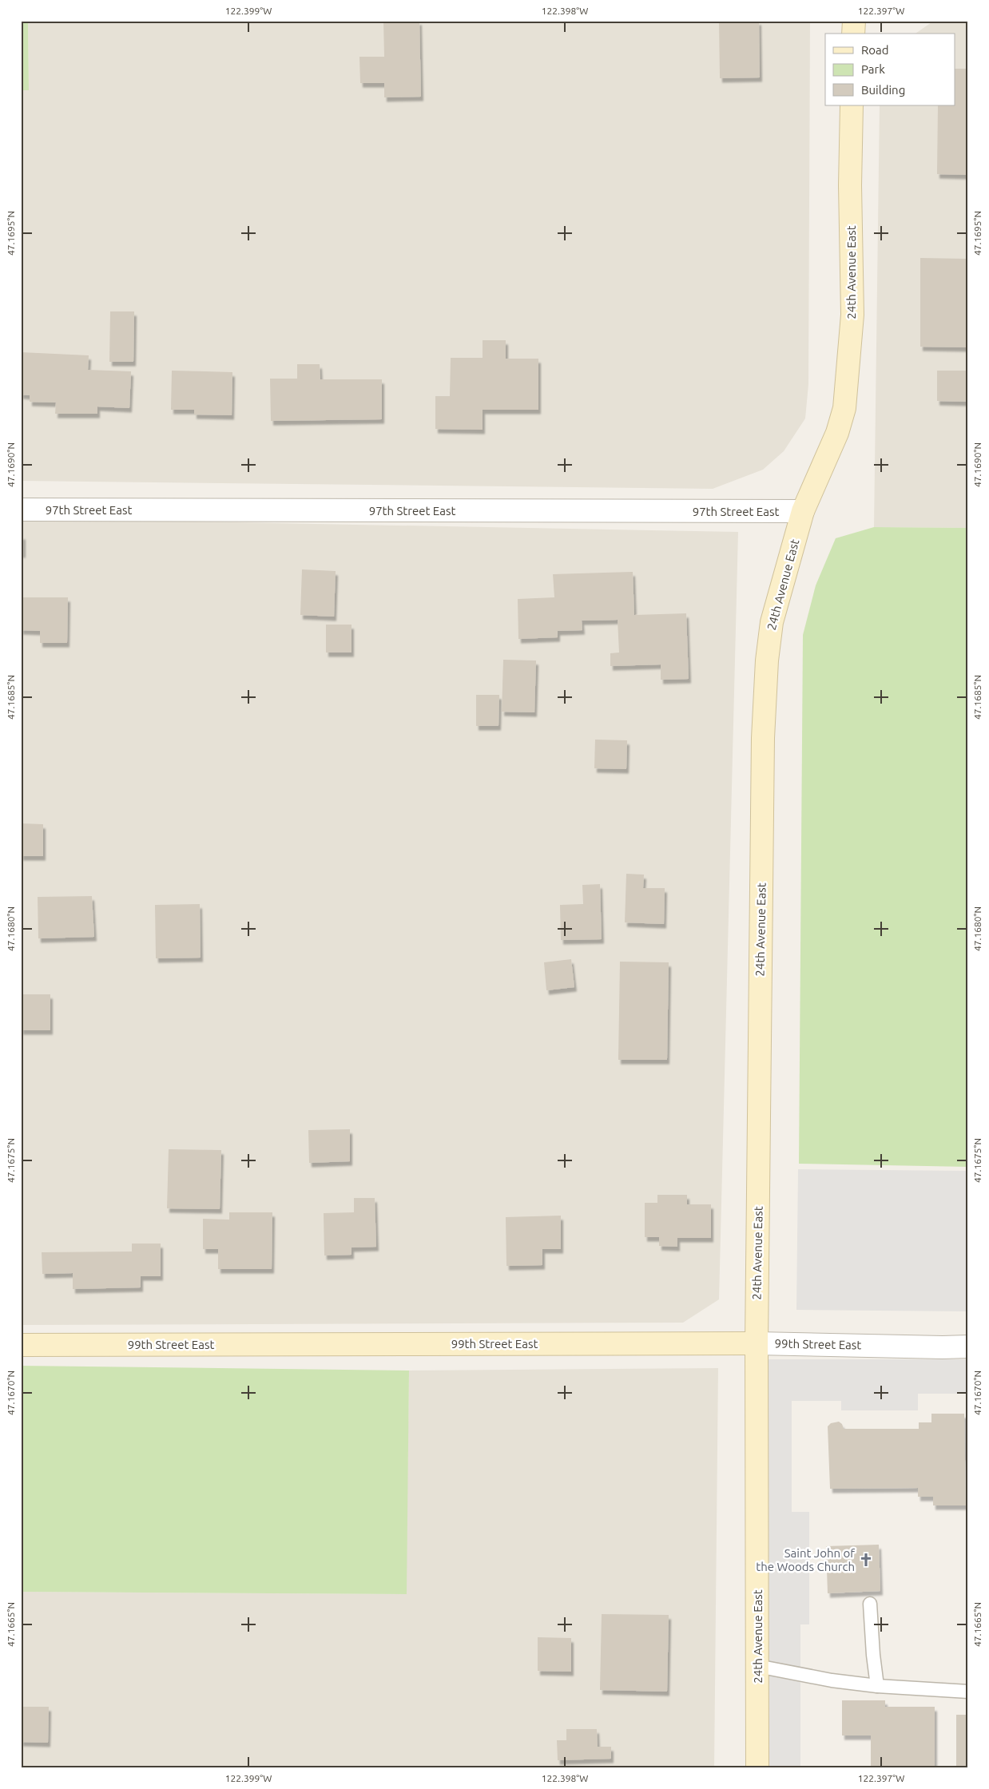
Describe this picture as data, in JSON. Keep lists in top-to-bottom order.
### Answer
{
  "streets": {
    "street": ["24th Avenue East", "97th Street East", "99th Street East"]
  },
  "crossings": [
    ["24th Avenue East", "97th Street East"],
    ["24th Avenue East", "99th Street East"]
  ],
  "places": {
    "church": ["Saint John of the Woods Church"]
  },
  "legend": ["Road", "Park", "Building"],
  "coordinates": [
    "122.399°W",
    "122.398°W",
    "122.397°W",
    "47.1695°N",
    "47.1690°N",
    "47.1685°N",
    "47.1680°N",
    "47.1675°N",
    "47.1670°N",
    "47.1665°N"
  ]
}
